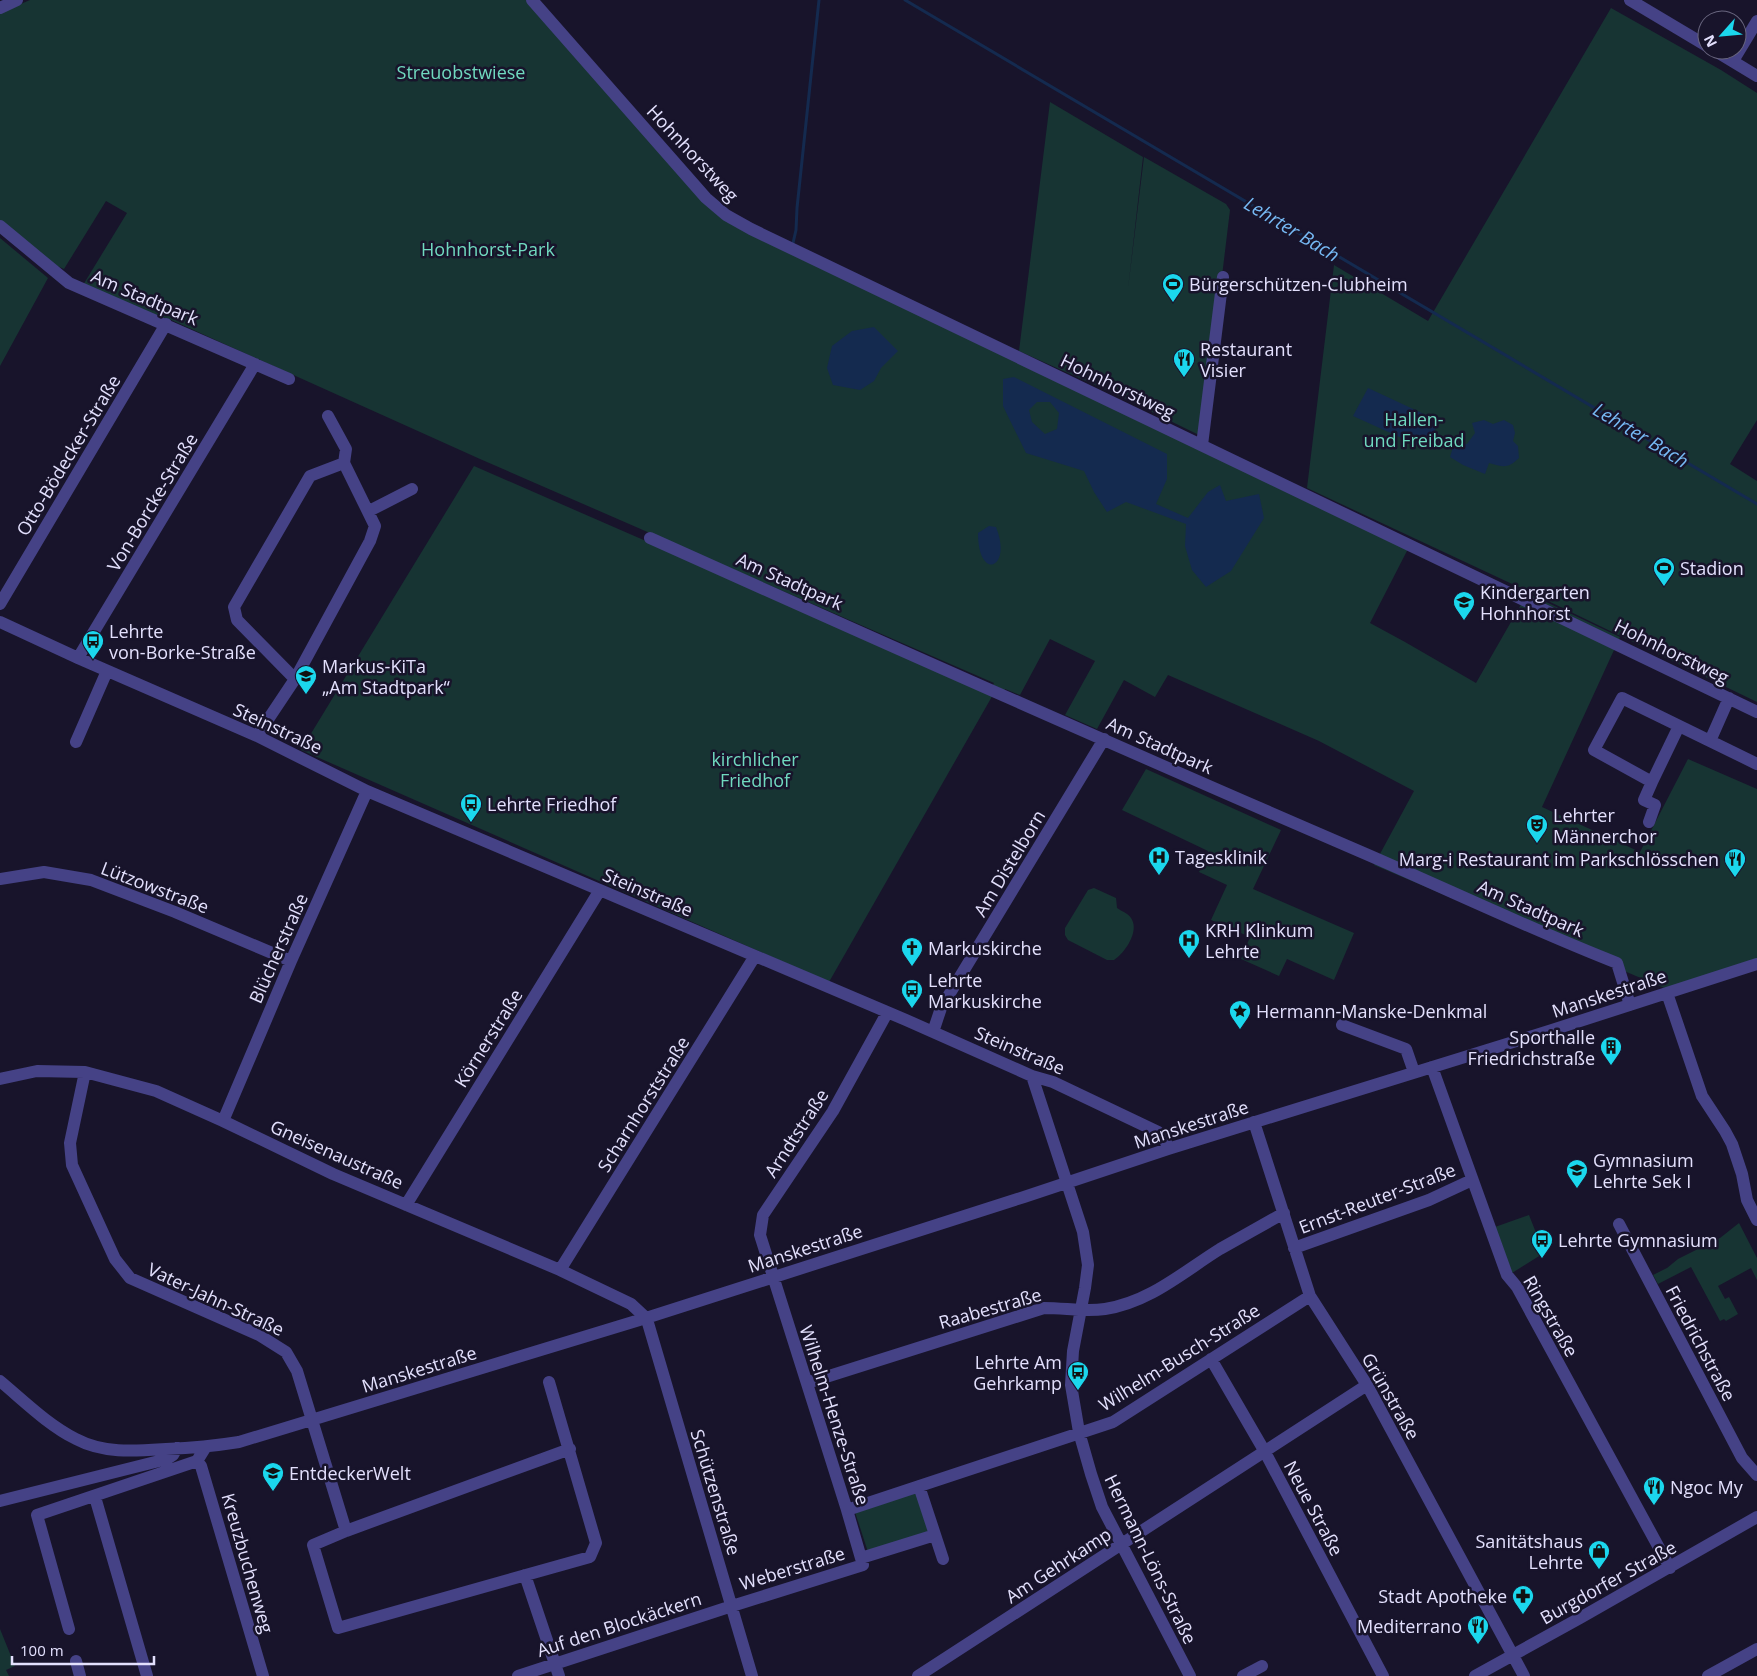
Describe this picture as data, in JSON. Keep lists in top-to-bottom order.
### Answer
{
  "streets": {
    "street": [
      "Hohnhorstweg",
      "Am Stadtpark",
      "Otto-Bödecker-Straße",
      "Von-Borcke-Straße",
      "Steinstraße",
      "Am Distelborn",
      "Lützowstraße",
      "Blücherstraße",
      "Manskestraße",
      "Körnerstraße",
      "Scharnhorststraße",
      "Arndtstraße",
      "Gneisenaustraße",
      "Ernst-Reuter-Straße",
      "Vater-Jahn-Straße",
      "Raabestraße",
      "Ringstraße",
      "Friedrichstraße",
      "Wilhelm-Busch-Straße",
      "Grünstraße",
      "Wilhelm-Henze-Straße",
      "Schützenstraße",
      "Neue Straße",
      "Hermann-Löns-Straße",
      "Kreuzbuchenweg",
      "Am Gehrkamp",
      "Weberstraße",
      "Burgdorfer Straße",
      "Auf den Blockäckern"
    ]
  },
  "crossings": [
    ["Am Stadtpark", "Otto-Bödecker-Straße"],
    ["Am Stadtpark", "Von-Borcke-Straße"],
    ["Am Stadtpark", "Am Distelborn"],
    ["Am Stadtpark", "Manskestraße"],
    ["Von-Borcke-Straße", "Steinstraße"],
    ["Steinstraße", "Am Distelborn"],
    ["Steinstraße", "Blücherstraße"],
    ["Steinstraße", "Manskestraße"],
    ["Steinstraße", "Körnerstraße"],
    ["Steinstraße", "Scharnhorststraße"],
    ["Steinstraße", "Arndtstraße"],
    ["Steinstraße", "Hermann-Löns-Straße"],
    ["Lützowstraße", "Blücherstraße"],
    ["Blücherstraße", "Gneisenaustraße"],
    ["Manskestraße", "Arndtstraße"],
    ["Manskestraße", "Gneisenaustraße"],
    ["Manskestraße", "Vater-Jahn-Straße"],
    ["Manskestraße", "Ringstraße"],
    ["Manskestraße", "Grünstraße"],
    ["Manskestraße", "Wilhelm-Henze-Straße"],
    ["Manskestraße", "Schützenstraße"],
    ["Manskestraße", "Hermann-Löns-Straße"],
    ["Körnerstraße", "Gneisenaustraße"],
    ["Scharnhorststraße", "Gneisenaustraße"],
    ["Arndtstraße", "Wilhelm-Henze-Straße"],
    ["Gneisenaustraße", "Vater-Jahn-Straße"],
    ["Gneisenaustraße", "Schützenstraße"],
    ["Ernst-Reuter-Straße", "Ringstraße"],
    ["Ernst-Reuter-Straße", "Grünstraße"],
    ["Raabestraße", "Grünstraße"],
    ["Raabestraße", "Wilhelm-Henze-Straße"],
    ["Raabestraße", "Hermann-Löns-Straße"],
    ["Ringstraße", "Burgdorfer Straße"],
    ["Wilhelm-Busch-Straße", "Grünstraße"],
    ["Wilhelm-Busch-Straße", "Wilhelm-Henze-Straße"],
    ["Wilhelm-Busch-Straße", "Neue Straße"],
    ["Wilhelm-Busch-Straße", "Hermann-Löns-Straße"],
    ["Grünstraße", "Am Gehrkamp"],
    ["Grünstraße", "Burgdorfer Straße"],
    ["Wilhelm-Henze-Straße", "Weberstraße"],
    ["Schützenstraße", "Weberstraße"],
    ["Schützenstraße", "Auf den Blockäckern"],
    ["Neue Straße", "Am Gehrkamp"],
    ["Hermann-Löns-Straße", "Am Gehrkamp"],
    ["Weberstraße", "Auf den Blockäckern"]
  ],
  "water": ["Lehrter Bach"],
  "parks": [
    "Streuobstwiese",
    "Hohnhorst-Park",
    "Hallen- und Freibad",
    "kirchlicher Friedhof"
  ],
  "places": {
    "sports": ["Bürgerschützen-Clubheim", "Stadion"],
    "restaurant": [
      "Restaurant Visier",
      "Marg-i Restaurant im Parkschlösschen",
      "Ngoc My",
      "Mediterrano"
    ],
    "school or university": [
      "Kindergarten Hohnhorst",
      "Markus-KiTa „Am Stadtpark“",
      "Gymnasium Lehrte Sek I",
      "EntdeckerWelt"
    ],
    "bus stop": [
      "Lehrte von-Borke-Straße",
      "Lehrte Friedhof",
      "Lehrte Markuskirche",
      "Lehrte Gymnasium",
      "Lehrte Am Gehrkamp"
    ],
    "theatre": ["Lehrter Männerchor"],
    "hospital": ["Tagesklinik", "KRH Klinkum Lehrte"],
    "church": ["Markuskirche"],
    "place": ["Hermann-Manske-Denkmal"],
    "building": ["Sporthalle Friedrichstraße"],
    "shop": ["Sanitätshaus Lehrte"],
    "pharmacy": ["Stadt Apotheke"]
  },
  "scale_bar": "100 m",
  "north": "bottom left"
}
